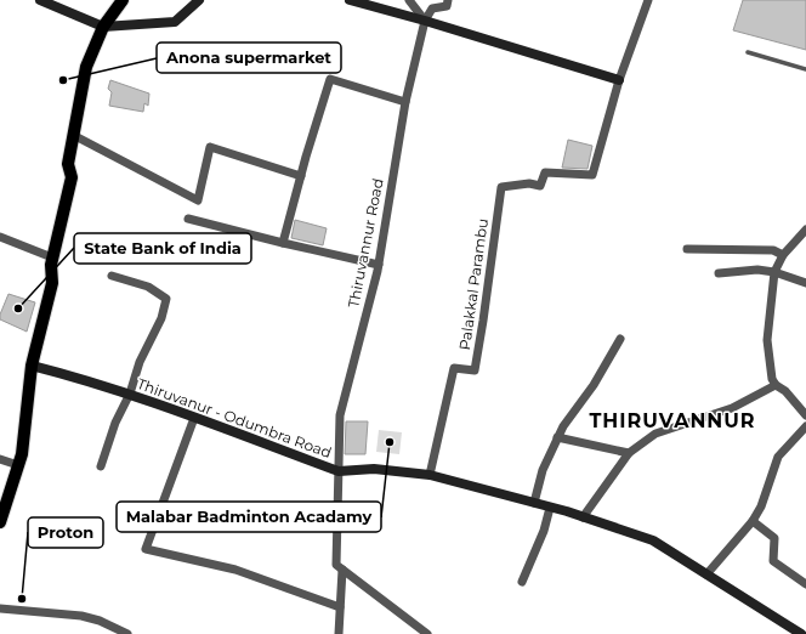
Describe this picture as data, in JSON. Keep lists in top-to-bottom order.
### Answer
{
  "streets": {
    "main road": ["Thiruvanur - Odumbra Road"],
    "street": ["Thiruvannur Road", "Palakkal Parambu"]
  },
  "crossings": [
    ["Thiruvannur Road", "Thiruvanur - Odumbra Road"],
    ["Palakkal Parambu", "Thiruvanur - Odumbra Road"]
  ],
  "districts": ["THIRUVANNUR"],
  "places": [
    "Anona supermarket",
    "State Bank of India",
    "Malabar Badminton Acadamy",
    "Proton"
  ]
}
